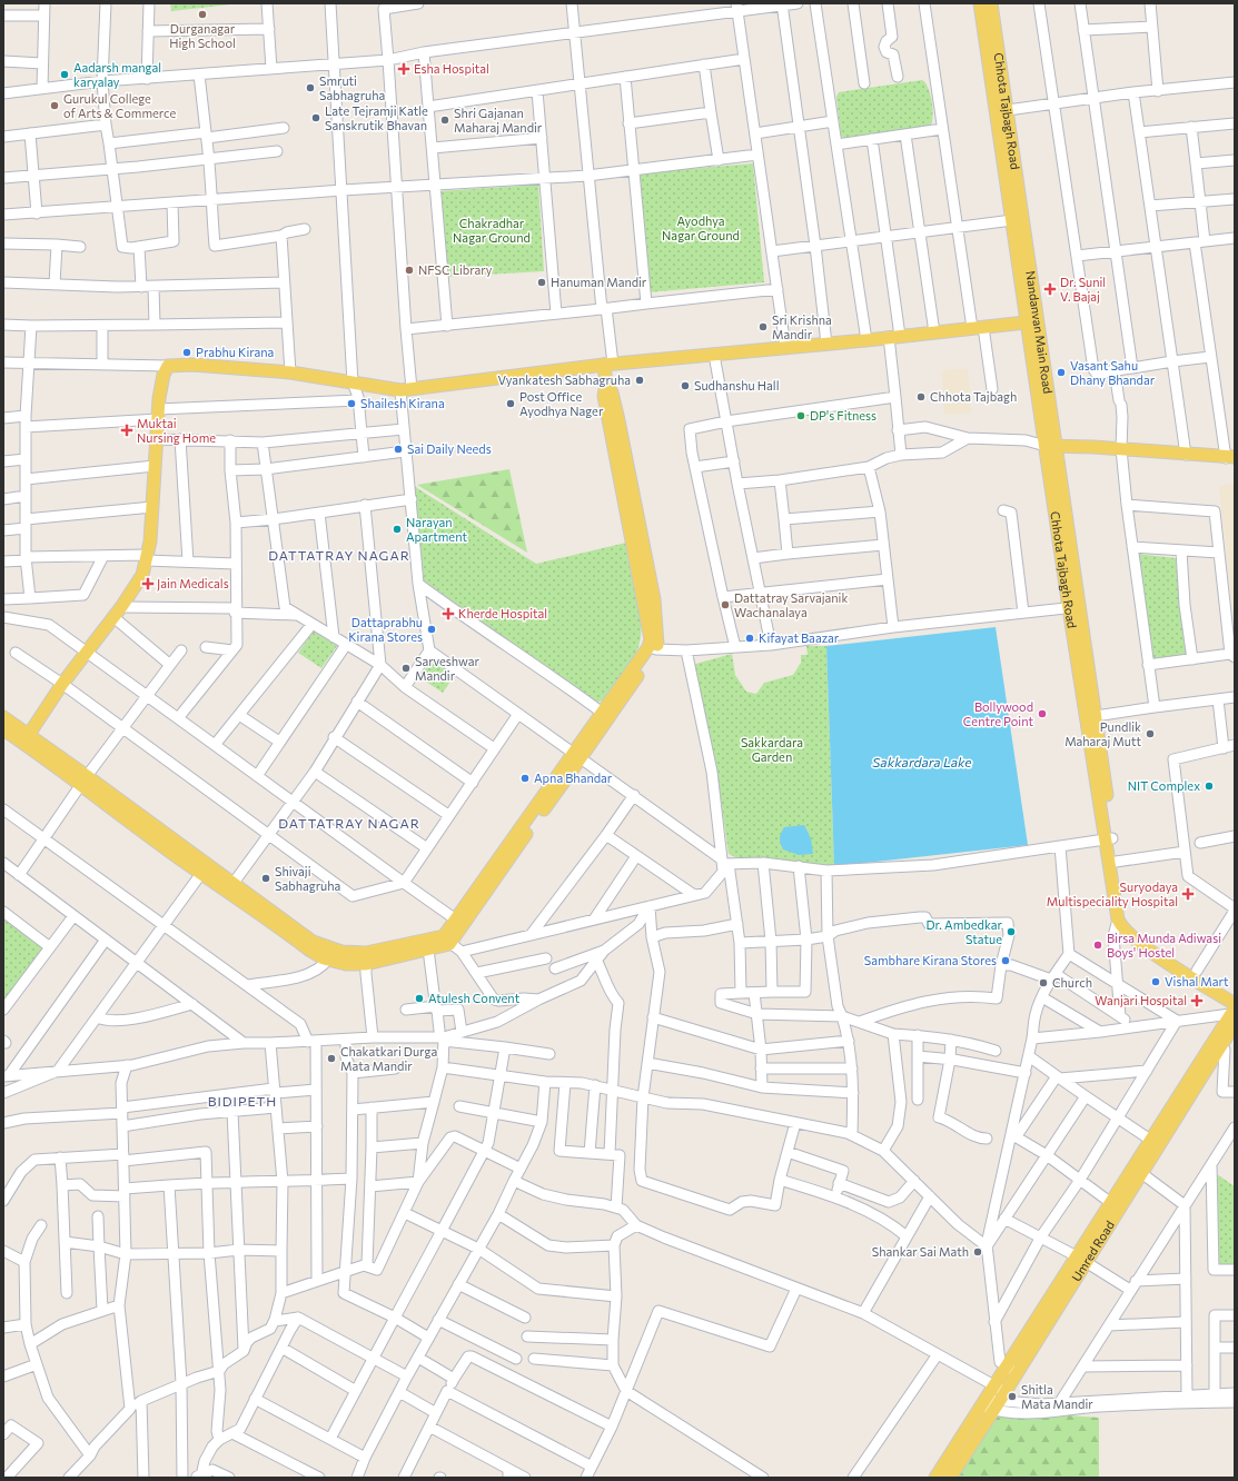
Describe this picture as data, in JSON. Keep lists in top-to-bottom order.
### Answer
{
  "streets": {
    "main road": ["Chhota Tajbagh Road", "Nandanvan Main Road", "Umred Road"]
  },
  "crossings": [
    ["Chhota Tajbagh Road", "Nandanvan Main Road"]
  ],
  "districts": ["DATTATRAY NAGAR", "DATTATRAY NAGAR", "BIDIPETH"],
  "water": ["Sakkardara Lake"],
  "parks": ["Ayodhya Nagar Ground", "Chakradhar Nagar Ground", "Sakkardara Garden"],
  "places": {
    "other": [
      "Durganagar High School",
      "Aadarsh mangal karyalay",
      "Smruti Sabhagruha",
      "Gurukul College of Arts & Commerce",
      "Late Tejramji Katle Sanskrutik Bhavan",
      "Shri Gajanan Maharaj Mandir",
      "NFSC Library",
      "Hanuman Mandir",
      "Sri Krishna Mandir",
      "Prabhu Kirana",
      "Vasant Sahu Dhany Bhandar",
      "Vyankatesh Sabhagruha",
      "Sudhanshu Hall",
      "Chhota Tajbagh",
      "Shailesh Kirana",
      "Post Office Ayodhya Nager",
      "DP's Fitness",
      "Sai Daily Needs",
      "Narayan Apartment",
      "Dattatray Sarvajanik Wachanalaya",
      "Dattaprabhu Kirana Stores",
      "Kifayat Baazar",
      "Sarveshwar Mandir",
      "Bollywood Centre Point",
      "Pundlik Maharaj Mutt",
      "Apna Bhandar",
      "NIT Complex",
      "Shivaji Sabhagruha",
      "Dr. Ambedkar Statue",
      "Birsa Munda Adiwasi Boys' Hostel",
      "Sambhare Kirana Stores",
      "Vishal Mart",
      "Church",
      "Atulesh Convent",
      "Chakatkari Durga Mata Mandir",
      "Shankar Sai Math",
      "Shitla Mata Mandir"
    ],
    "health": [
      "Esha Hospital",
      "Dr. Sunil V. Bajaj",
      "Muktai Nursing Home",
      "Jain Medicals",
      "Kherde Hospital",
      "Suryodaya Multispeciality Hospital",
      "Wanjari Hospital"
    ]
  }
}
